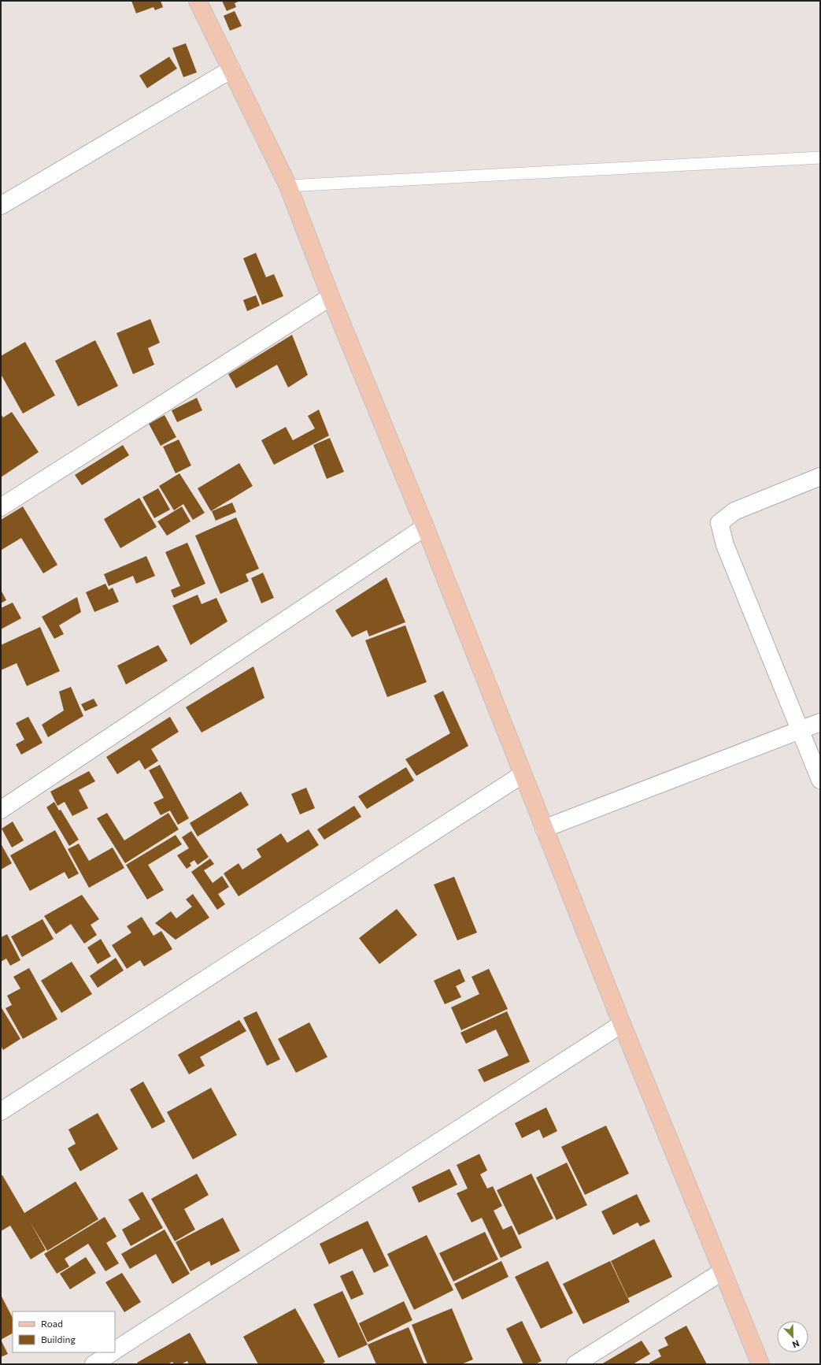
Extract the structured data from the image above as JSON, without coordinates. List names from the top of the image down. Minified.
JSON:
{"legend":["Road","Building"],"north":"bottom right"}
